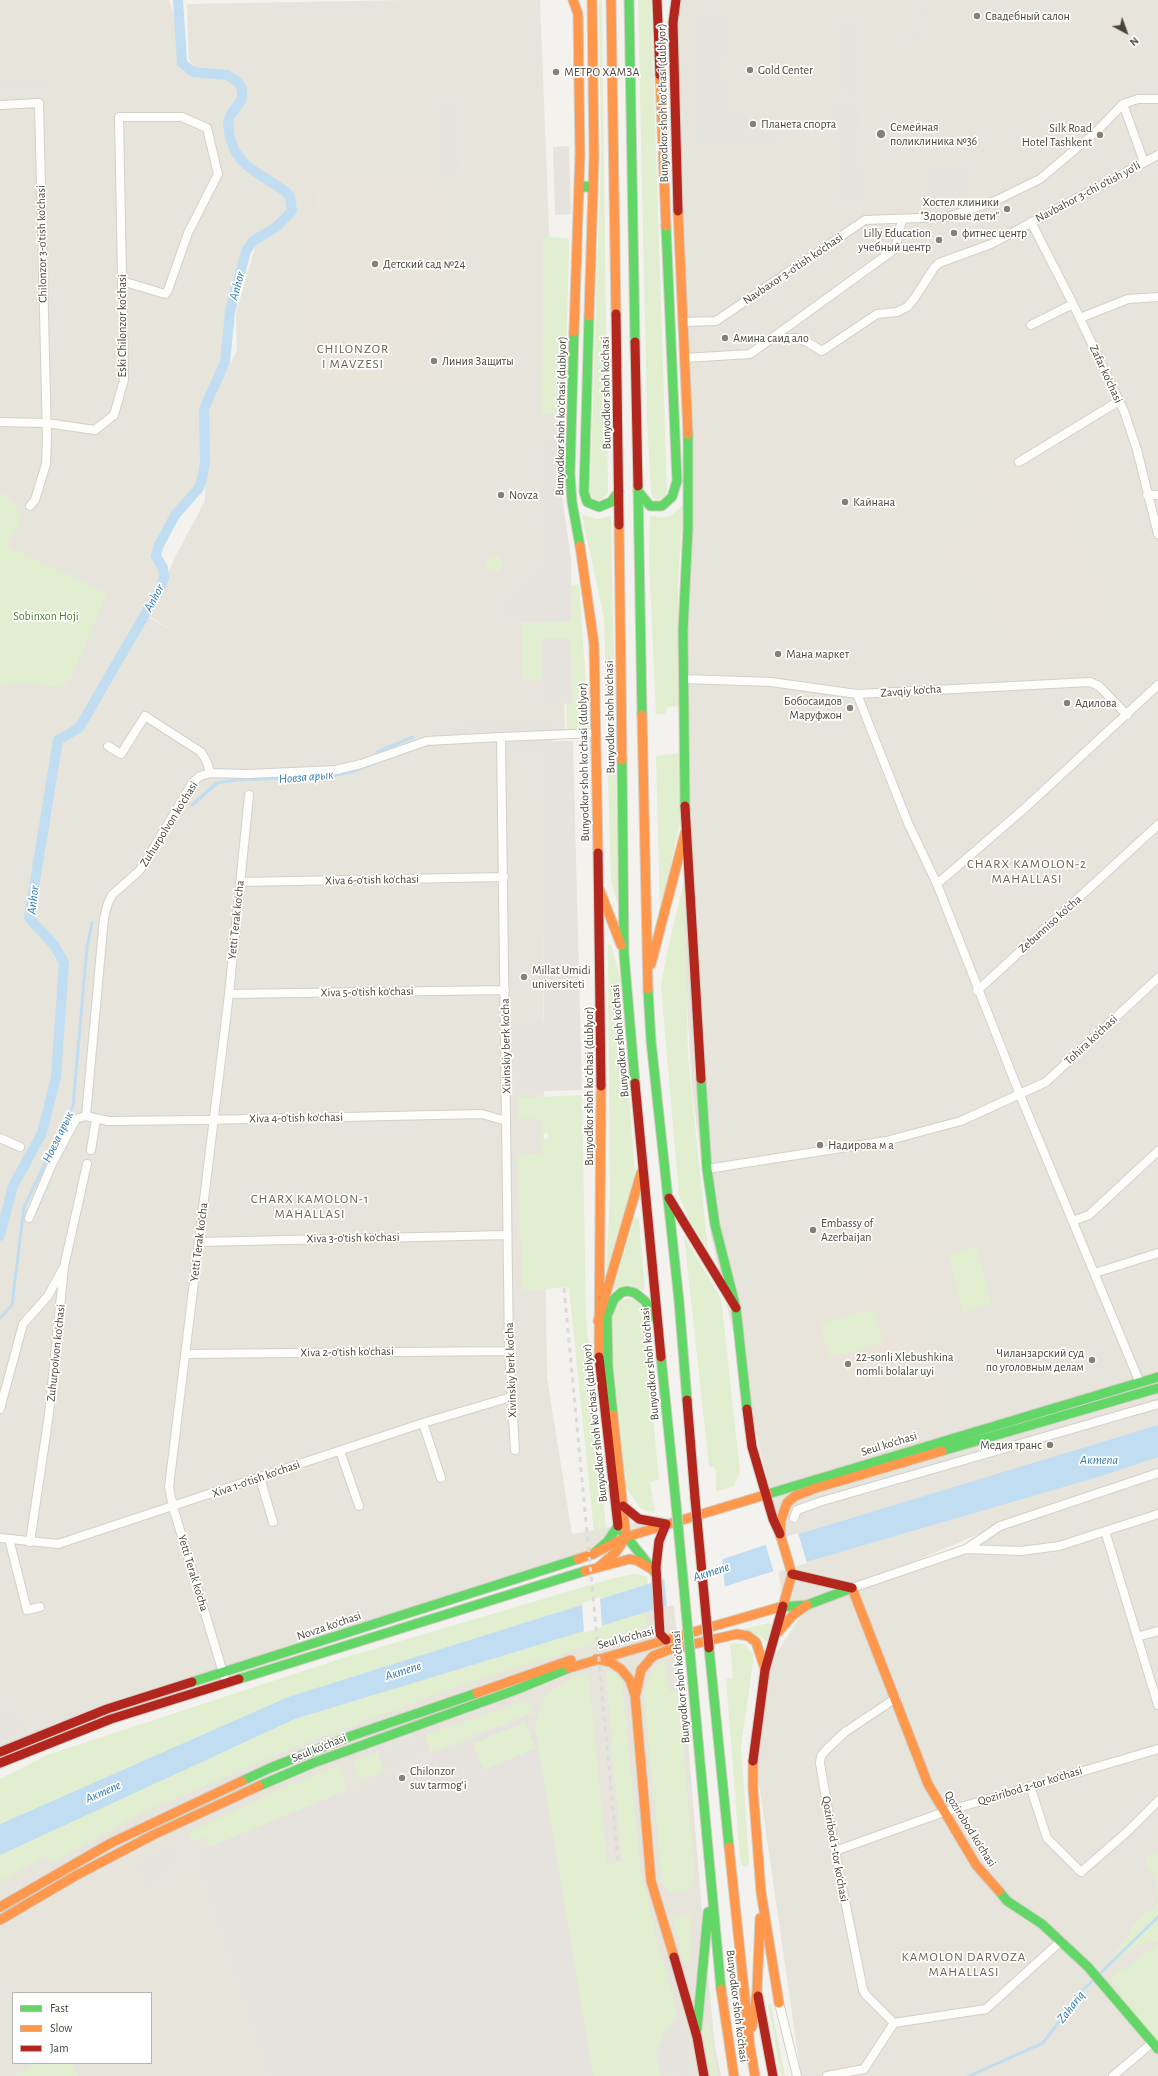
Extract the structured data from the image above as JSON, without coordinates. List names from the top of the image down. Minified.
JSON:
{"streets":{"main road":["Bunyodkor shoh koʻchasi (dublyor)","Bunyodkor shoh ko'chasi","Seul ko'chasi","Novza ko'chasi","Qozirobod ko'chasi"],"street":["Navbahor 3-chi o'tish yo'li","Chilonzor 3-o'tish ko'chasi","Navbaxor 3-o'tish ko'chasi","Eski Chilonzor ko'chasi","Zafar ko'chasi","Zavqiy ko'cha","Zuhurpolvon ko'chasi","Xiva 6-o'tish ko'chasi","Yetti Terak ko'cha","Zebunniso ko'cha","Xiva 5-o'tish ko'chasi","Tohira ko'chasi","Xivinskiy berk ko'cha","Xiva 4-o'tish ko'chasi","Xiva 3-o'tish ko'chasi","Xiva 2-o'tish ko'chasi","Xiva 1-o'tish ko'chasi","Qoziribod 2-tor ko‘chasi","Qoziribod 1-tor ko‘chasi"]},"crossings":[["Bunyodkor shoh koʻchasi (dublyor)","Navbaxor 3-o'tish ko'chasi"],["Bunyodkor shoh koʻchasi (dublyor)","Zavqiy ko'cha"],["Bunyodkor shoh koʻchasi (dublyor)","Tohira ko'chasi"],["Bunyodkor shoh koʻchasi (dublyor)","Seul ko'chasi"],["Bunyodkor shoh koʻchasi (dublyor)","Novza ko'chasi"],["Navbahor 3-chi o'tish yo'li","Zafar ko'chasi"],["Chilonzor 3-o'tish ko'chasi","Eski Chilonzor ko'chasi"],["Zuhurpolvon ko'chasi","Xivinskiy berk ko'cha"],["Zuhurpolvon ko'chasi","Xiva 4-o'tish ko'chasi"],["Zuhurpolvon ko'chasi","Xiva 1-o'tish ko'chasi"],["Xiva 6-o'tish ko'chasi","Yetti Terak ko'cha"],["Xiva 6-o'tish ko'chasi","Xivinskiy berk ko'cha"],["Yetti Terak ko'cha","Xiva 5-o'tish ko'chasi"],["Yetti Terak ko'cha","Xiva 4-o'tish ko'chasi"],["Yetti Terak ko'cha","Xiva 3-o'tish ko'chasi"],["Yetti Terak ko'cha","Xiva 2-o'tish ko'chasi"],["Yetti Terak ko'cha","Xiva 1-o'tish ko'chasi"],["Yetti Terak ko'cha","Novza ko'chasi"],["Xiva 5-o'tish ko'chasi","Xivinskiy berk ko'cha"],["Xivinskiy berk ko'cha","Xiva 4-o'tish ko'chasi"],["Xivinskiy berk ko'cha","Xiva 3-o'tish ko'chasi"],["Xivinskiy berk ko'cha","Xiva 2-o'tish ko'chasi"],["Xivinskiy berk ko'cha","Xiva 1-o'tish ko'chasi"],["Seul ko'chasi","Novza ko'chasi"],["Qoziribod 2-tor ko‘chasi","Qozirobod ko'chasi"],["Qoziribod 2-tor ko‘chasi","Qoziribod 1-tor ko‘chasi"],["Qozirobod ko'chasi","Qoziribod 1-tor ko‘chasi"]],"districts":["CHILONZOR I MAVZESI","CHARX KAMOLON-2 MAHALLASI","CHARX KAMOLON-1 MAHALLASI","KAMOLON DARVOZA MAHALLASI"],"water":["Anhor","Новза арык","Актепа","Актепе","Zahariq"],"parks":["Sobinxon Hoji"],"places":["Свадебный салон","Gold Center","МЕТРО ХАМЗА","Планета спорта","Семейная поликлиника №36","Silk Road Hotel Tashkent","Хостел клиники \"Здоровые дети\"","фитнес центр","Lilly Education учебный центр","Детский сад №24","Амина саид ало","Линия Защиты","Novza","Кайнана","Мана маркет","Адилова","Бобосаидов Маруфжон","Millat Umidi universiteti","Надирова м а","Embassy of Azerbaijan","Чиланзарский суд по уголовным делам","22-sonli Xlebushkina nomli bolalar uyi","Медия транс","Chilonzor suv tarmog‘i"],"legend":["Fast","Slow","Jam"],"north":"bottom right"}
